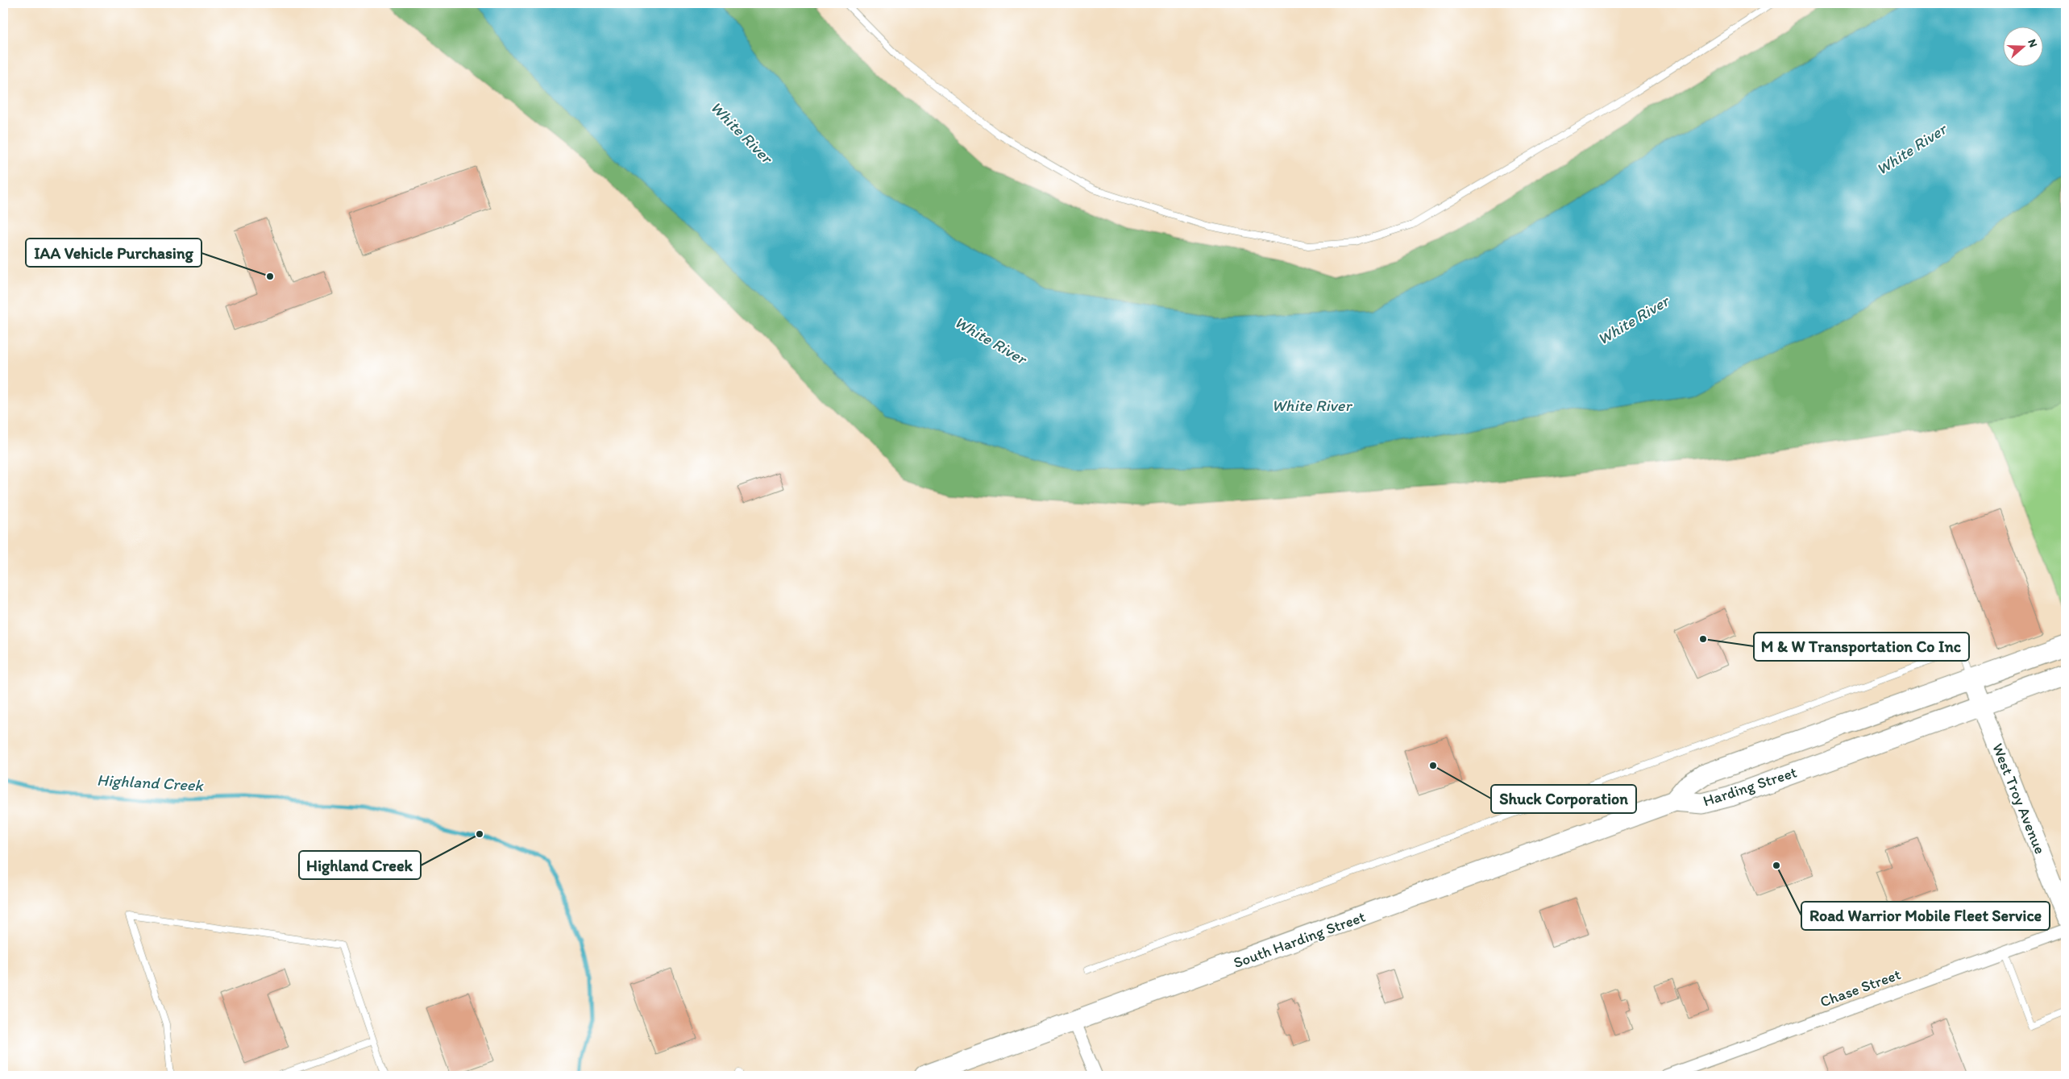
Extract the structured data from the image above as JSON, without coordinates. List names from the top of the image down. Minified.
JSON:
{"streets":{"main road":["Harding Street","West Troy Avenue","South Harding Street"],"street":["Chase Street"]},"crossings":[["Harding Street","West Troy Avenue"],["Harding Street","South Harding Street"]],"water":["White River","Highland Creek"],"places":["IAA Vehicle Purchasing","M & W Transportation Co Inc","Shuck Corporation","Highland Creek","Road Warrior Mobile Fleet Service"],"north":"right"}
